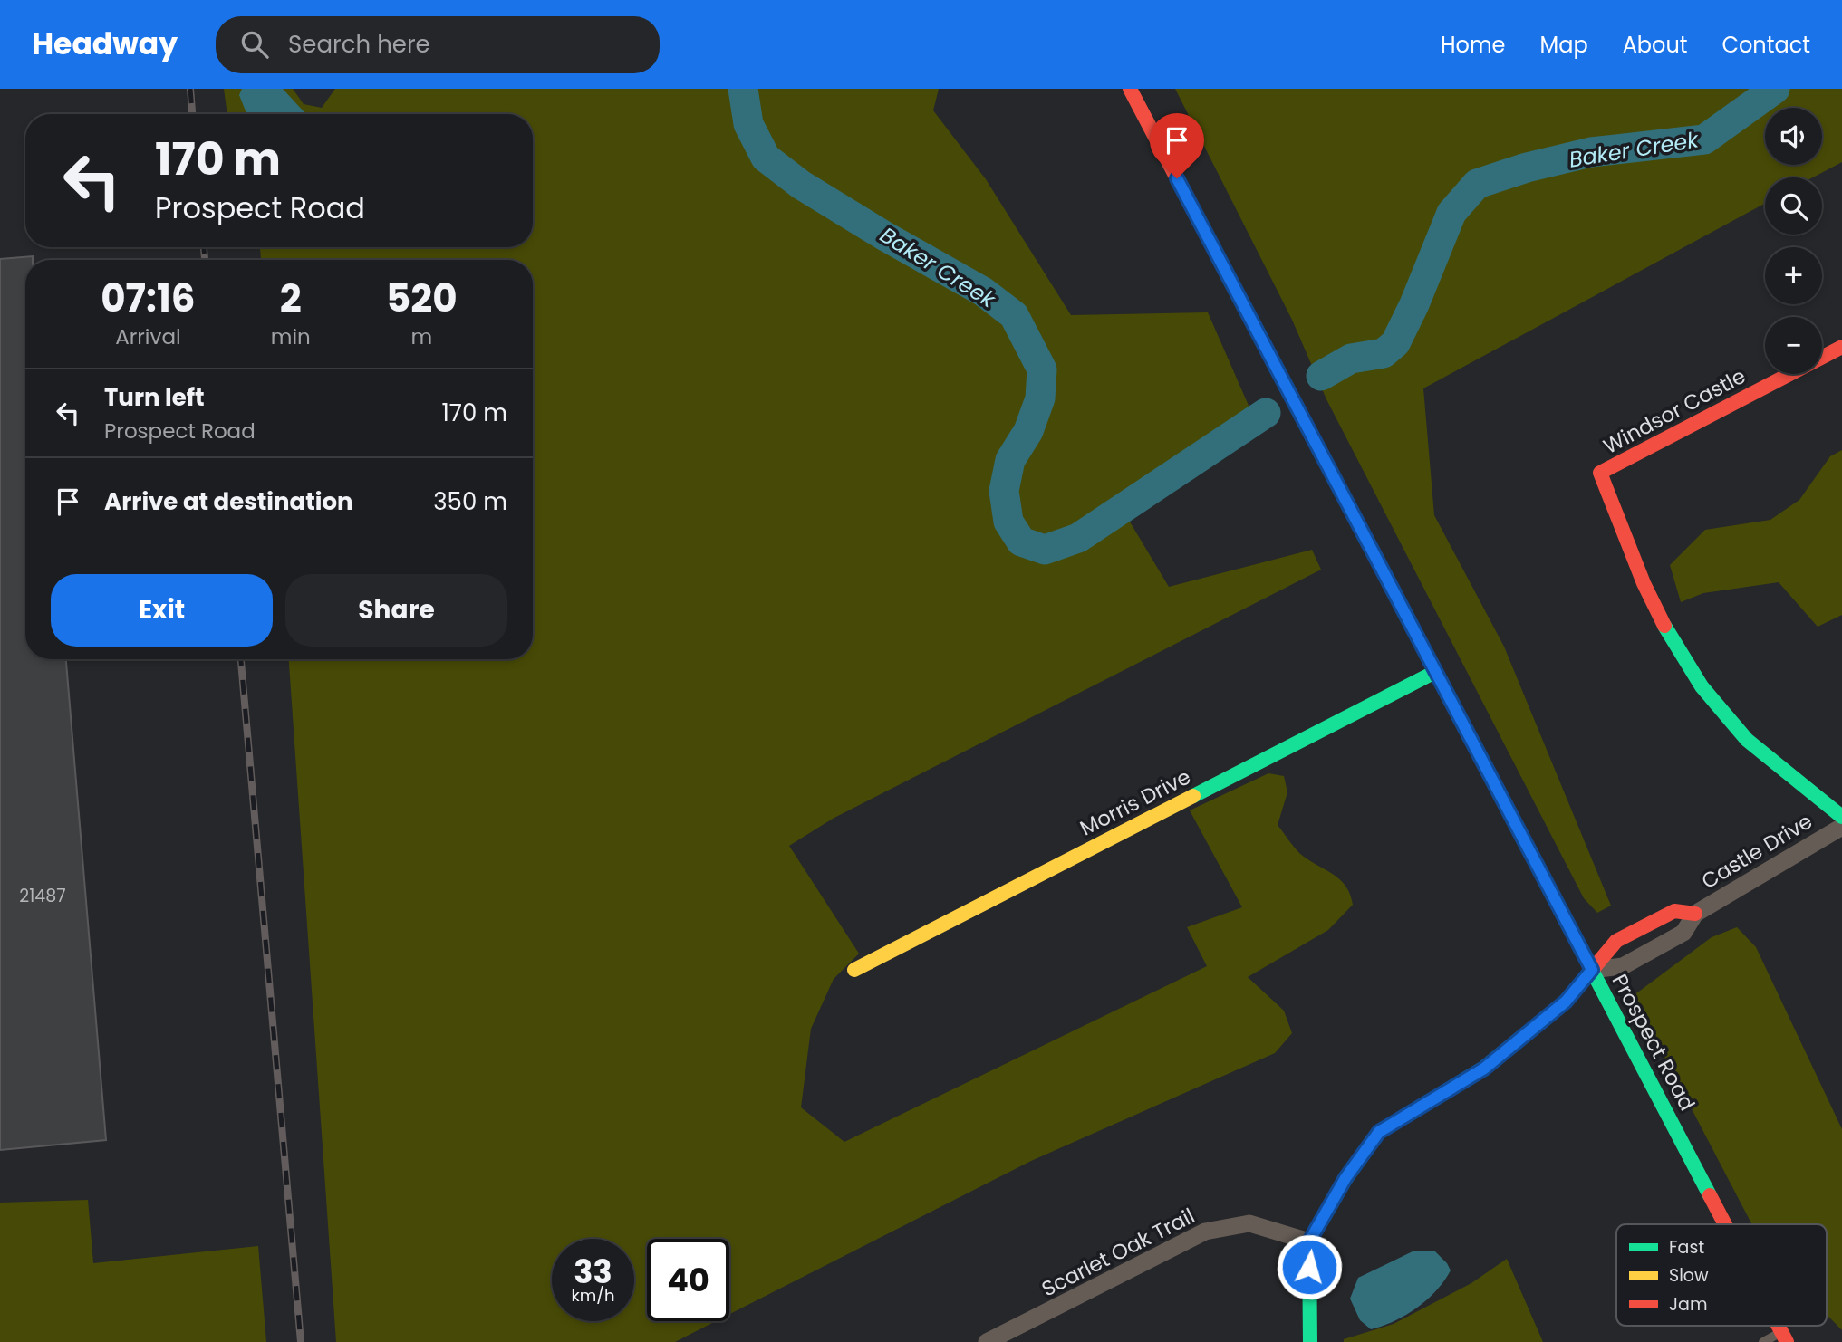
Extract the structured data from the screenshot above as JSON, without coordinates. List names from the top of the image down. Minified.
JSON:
{"streets":{"street":["Windsor Castle","Morris Drive","Castle Drive","Prospect Road","Scarlet Oak Trail"]},"crossings":[["Morris Drive","Prospect Road"],["Castle Drive","Prospect Road"]],"water":["Baker Creek"],"house_numbers":["21487"],"legend":["Fast","Slow","Jam"],"page":{"header":"Headway","search":"Search here","nav":["Home","Map","About","Contact"],"map_buttons":["+","−"],"turn":["170 m","Prospect Road"],"eta":["07:16","Arrival","2","min","520","m"],"list":[{"name":"Turn left","note":"Prospect Road","value":"170 m"},{"name":"Arrive at destination","value":"350 m"}],"buttons":["Exit","Share"],"speed":"33 km/h","limit":"40"}}
